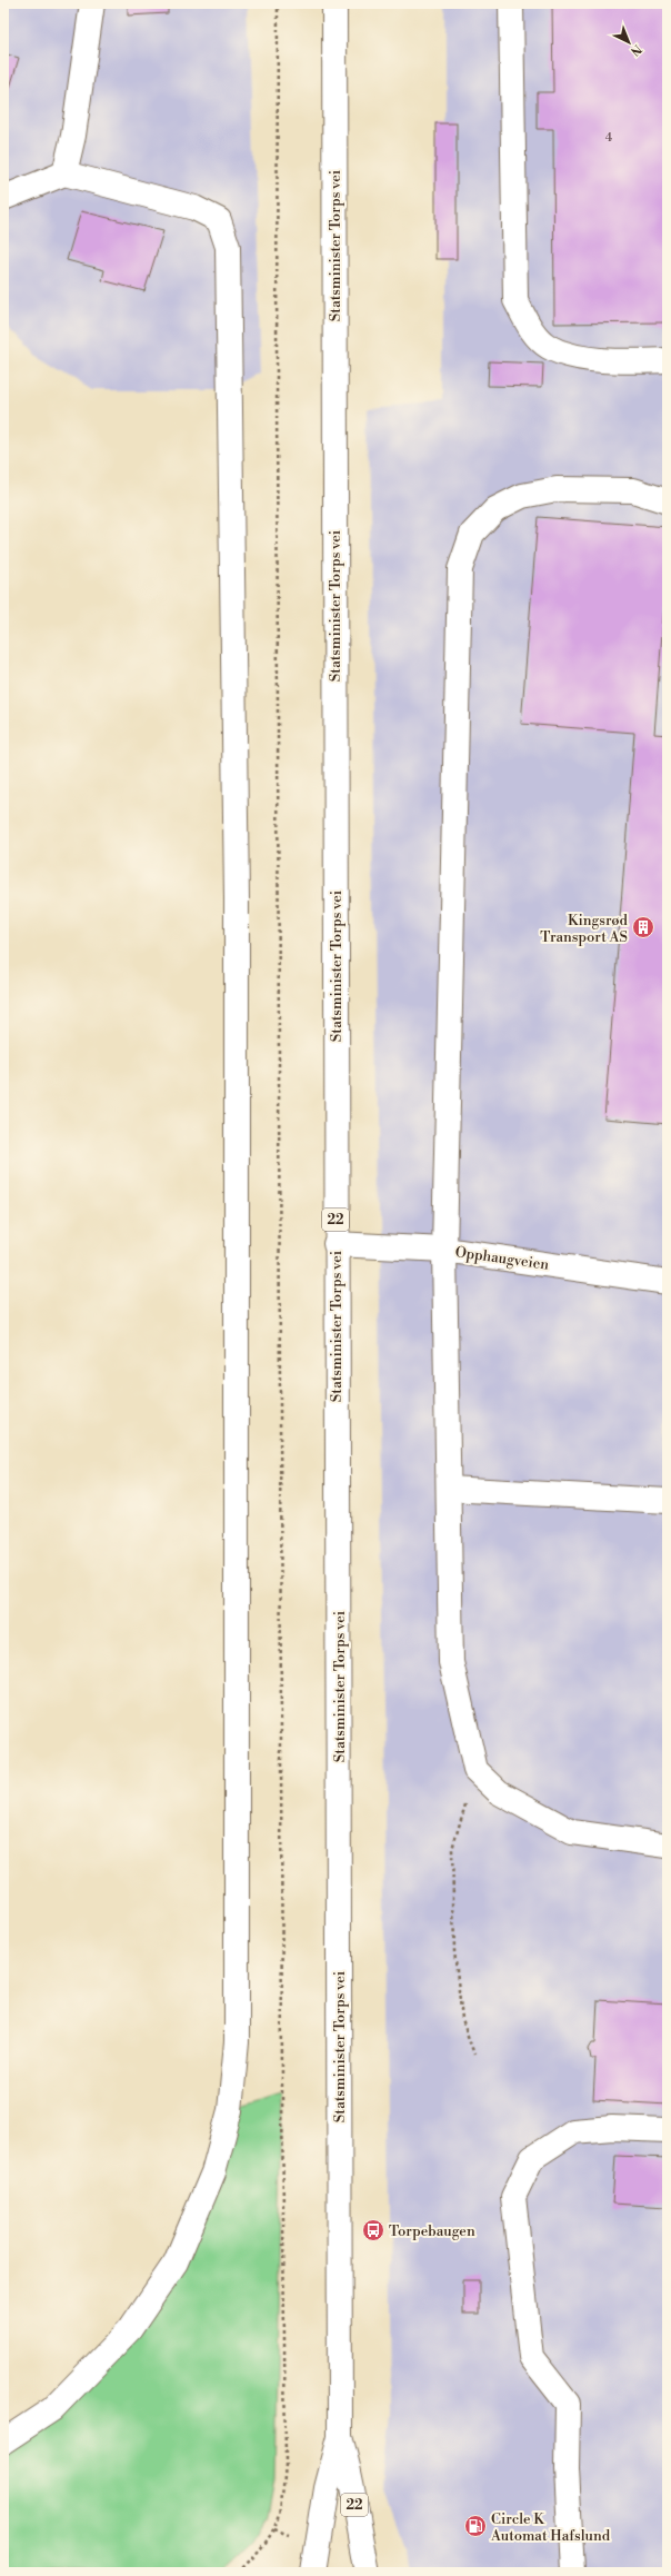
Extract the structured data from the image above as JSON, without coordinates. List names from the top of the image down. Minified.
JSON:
{"streets":{"main road":["Statsminister Torps vei","22","Opphaugveien"]},"crossings":[["Statsminister Torps vei","Opphaugveien"]],"places":{"building":["Kingsrød Transport AS"],"bus stop":["Torpebaugen"],"fuel station":["Circle K Automat Hafslund"]},"house_numbers":["4"],"north":"bottom right"}
